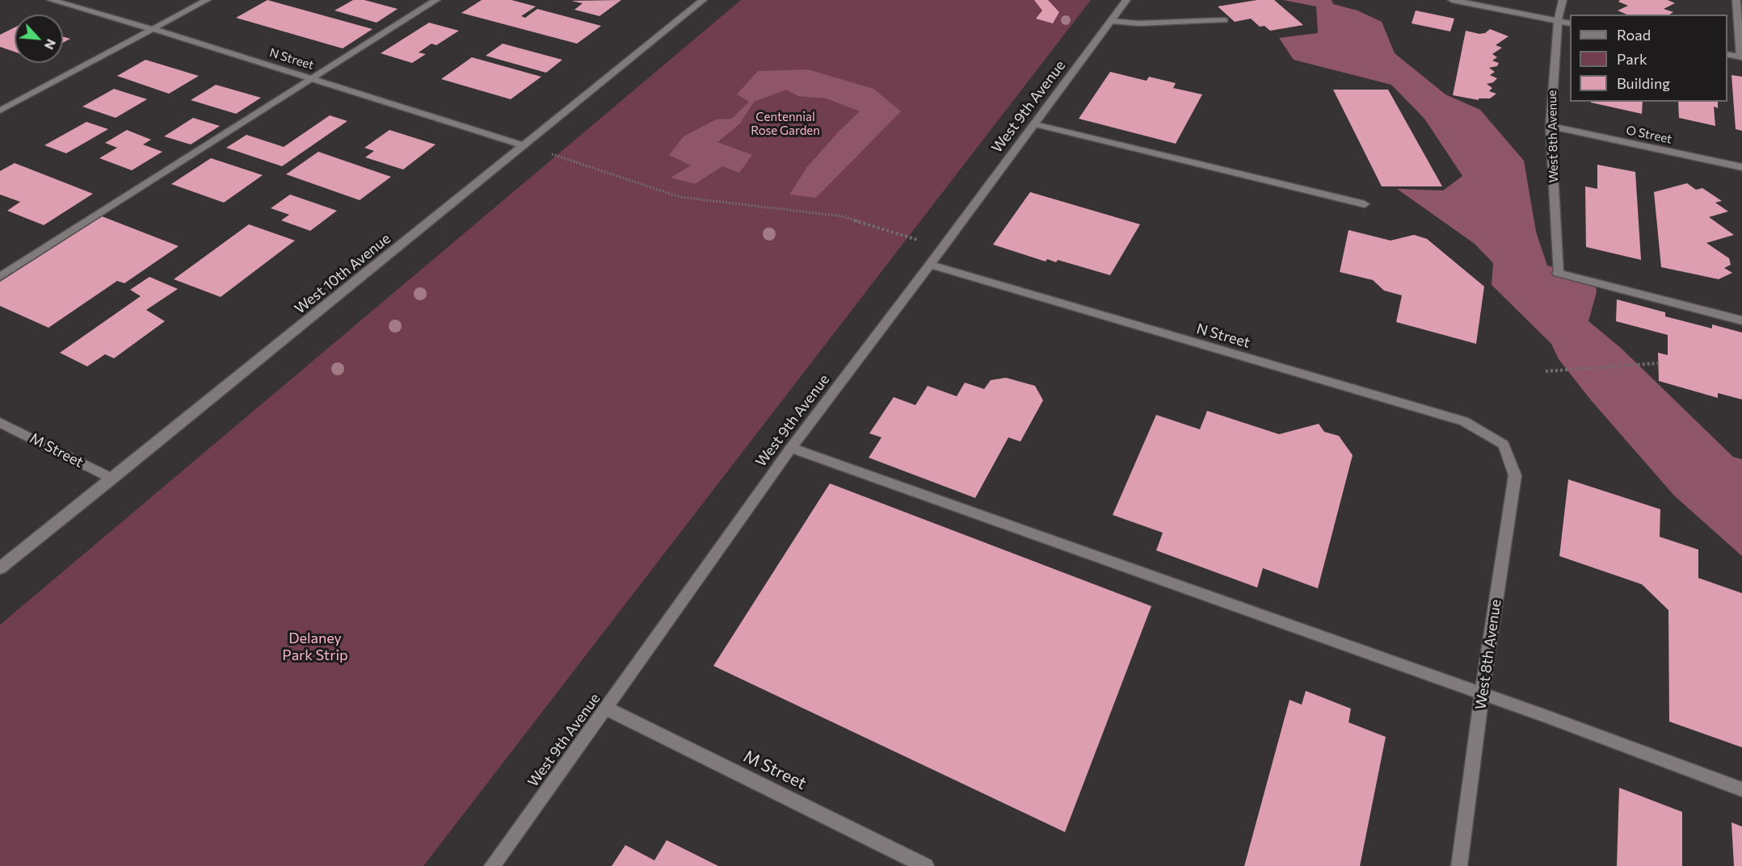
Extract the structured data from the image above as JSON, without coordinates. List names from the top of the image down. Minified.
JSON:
{"streets":{"street":["N Street","West 9th Avenue","O Street","West 8th Avenue","West 10th Avenue","M Street"]},"crossings":[["N Street","West 9th Avenue"],["N Street","West 8th Avenue"],["N Street","West 10th Avenue"],["West 9th Avenue","M Street"],["O Street","West 8th Avenue"],["West 10th Avenue","M Street"]],"parks":["Centennial Rose Garden","Delaney Park Strip"],"legend":["Road","Park","Building"],"north":"bottom right"}
